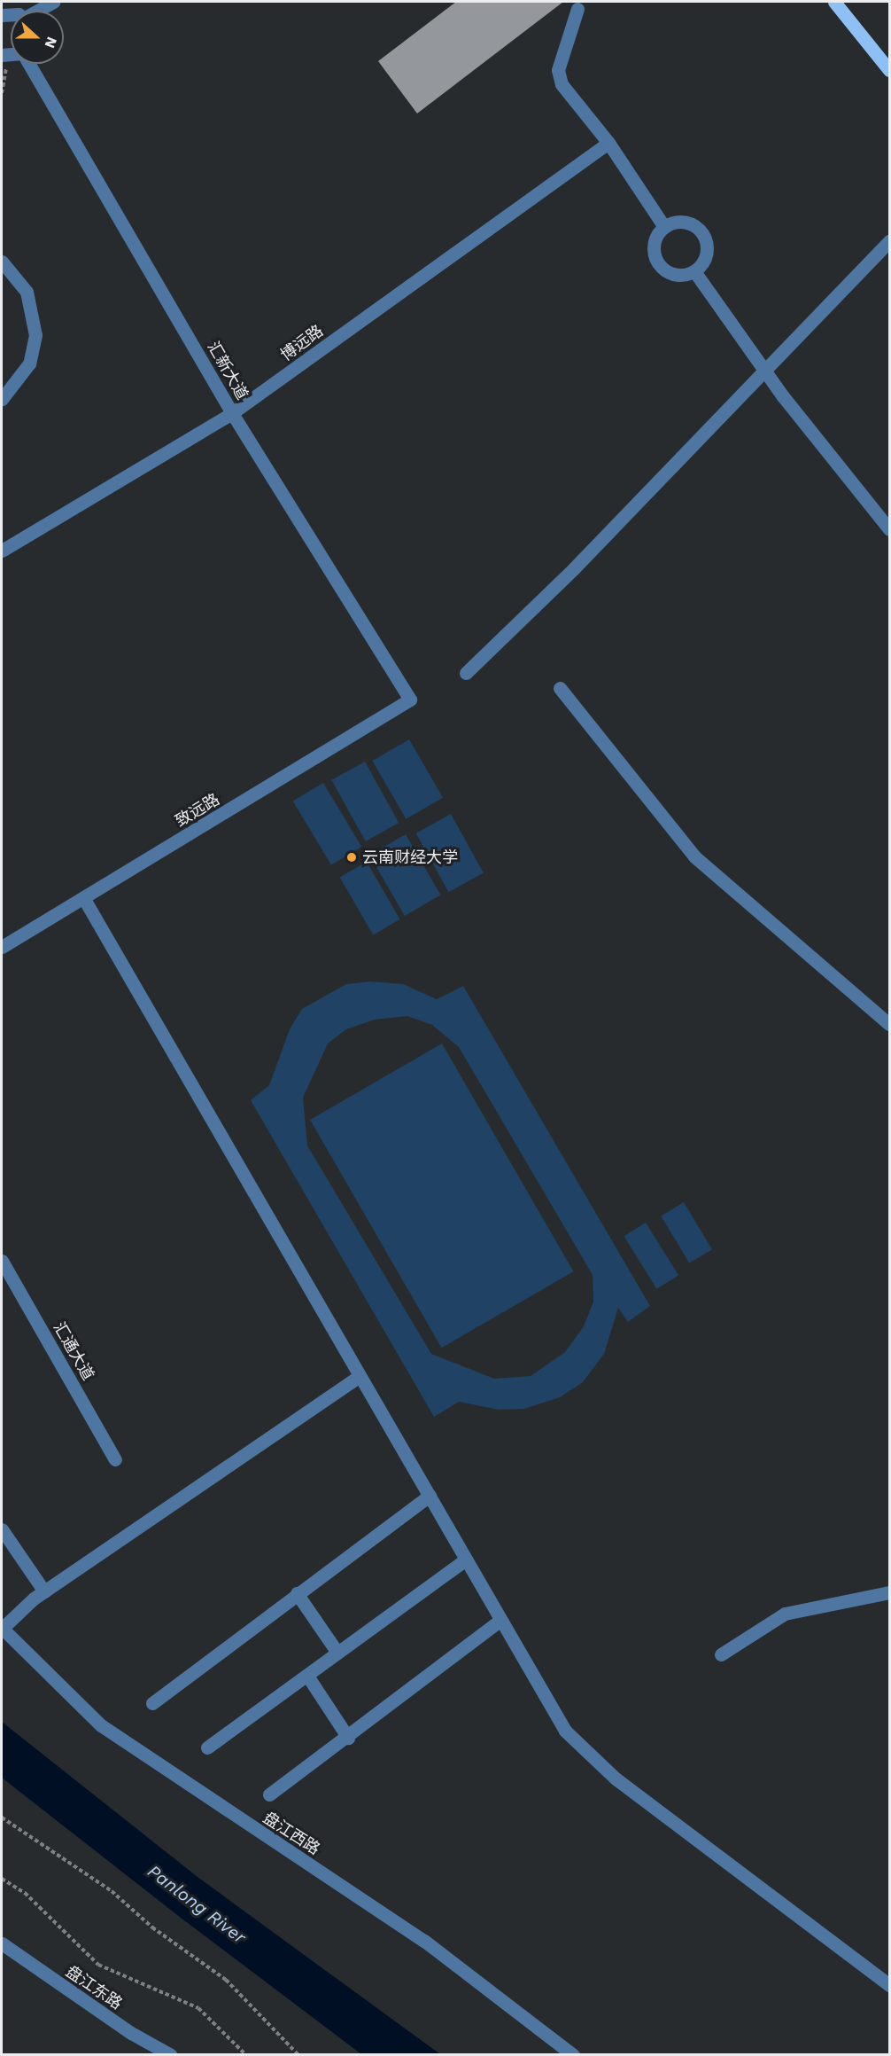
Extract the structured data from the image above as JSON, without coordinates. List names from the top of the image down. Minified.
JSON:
{"streets":{"street":["博远路","汇新大道","致远路","汇通大道","盘江西路","盘江东路"]},"crossings":[["博远路","汇新大道"],["汇新大道","致远路"]],"water":["Panlong River"],"places":["云南财经大学"],"north":"right"}
